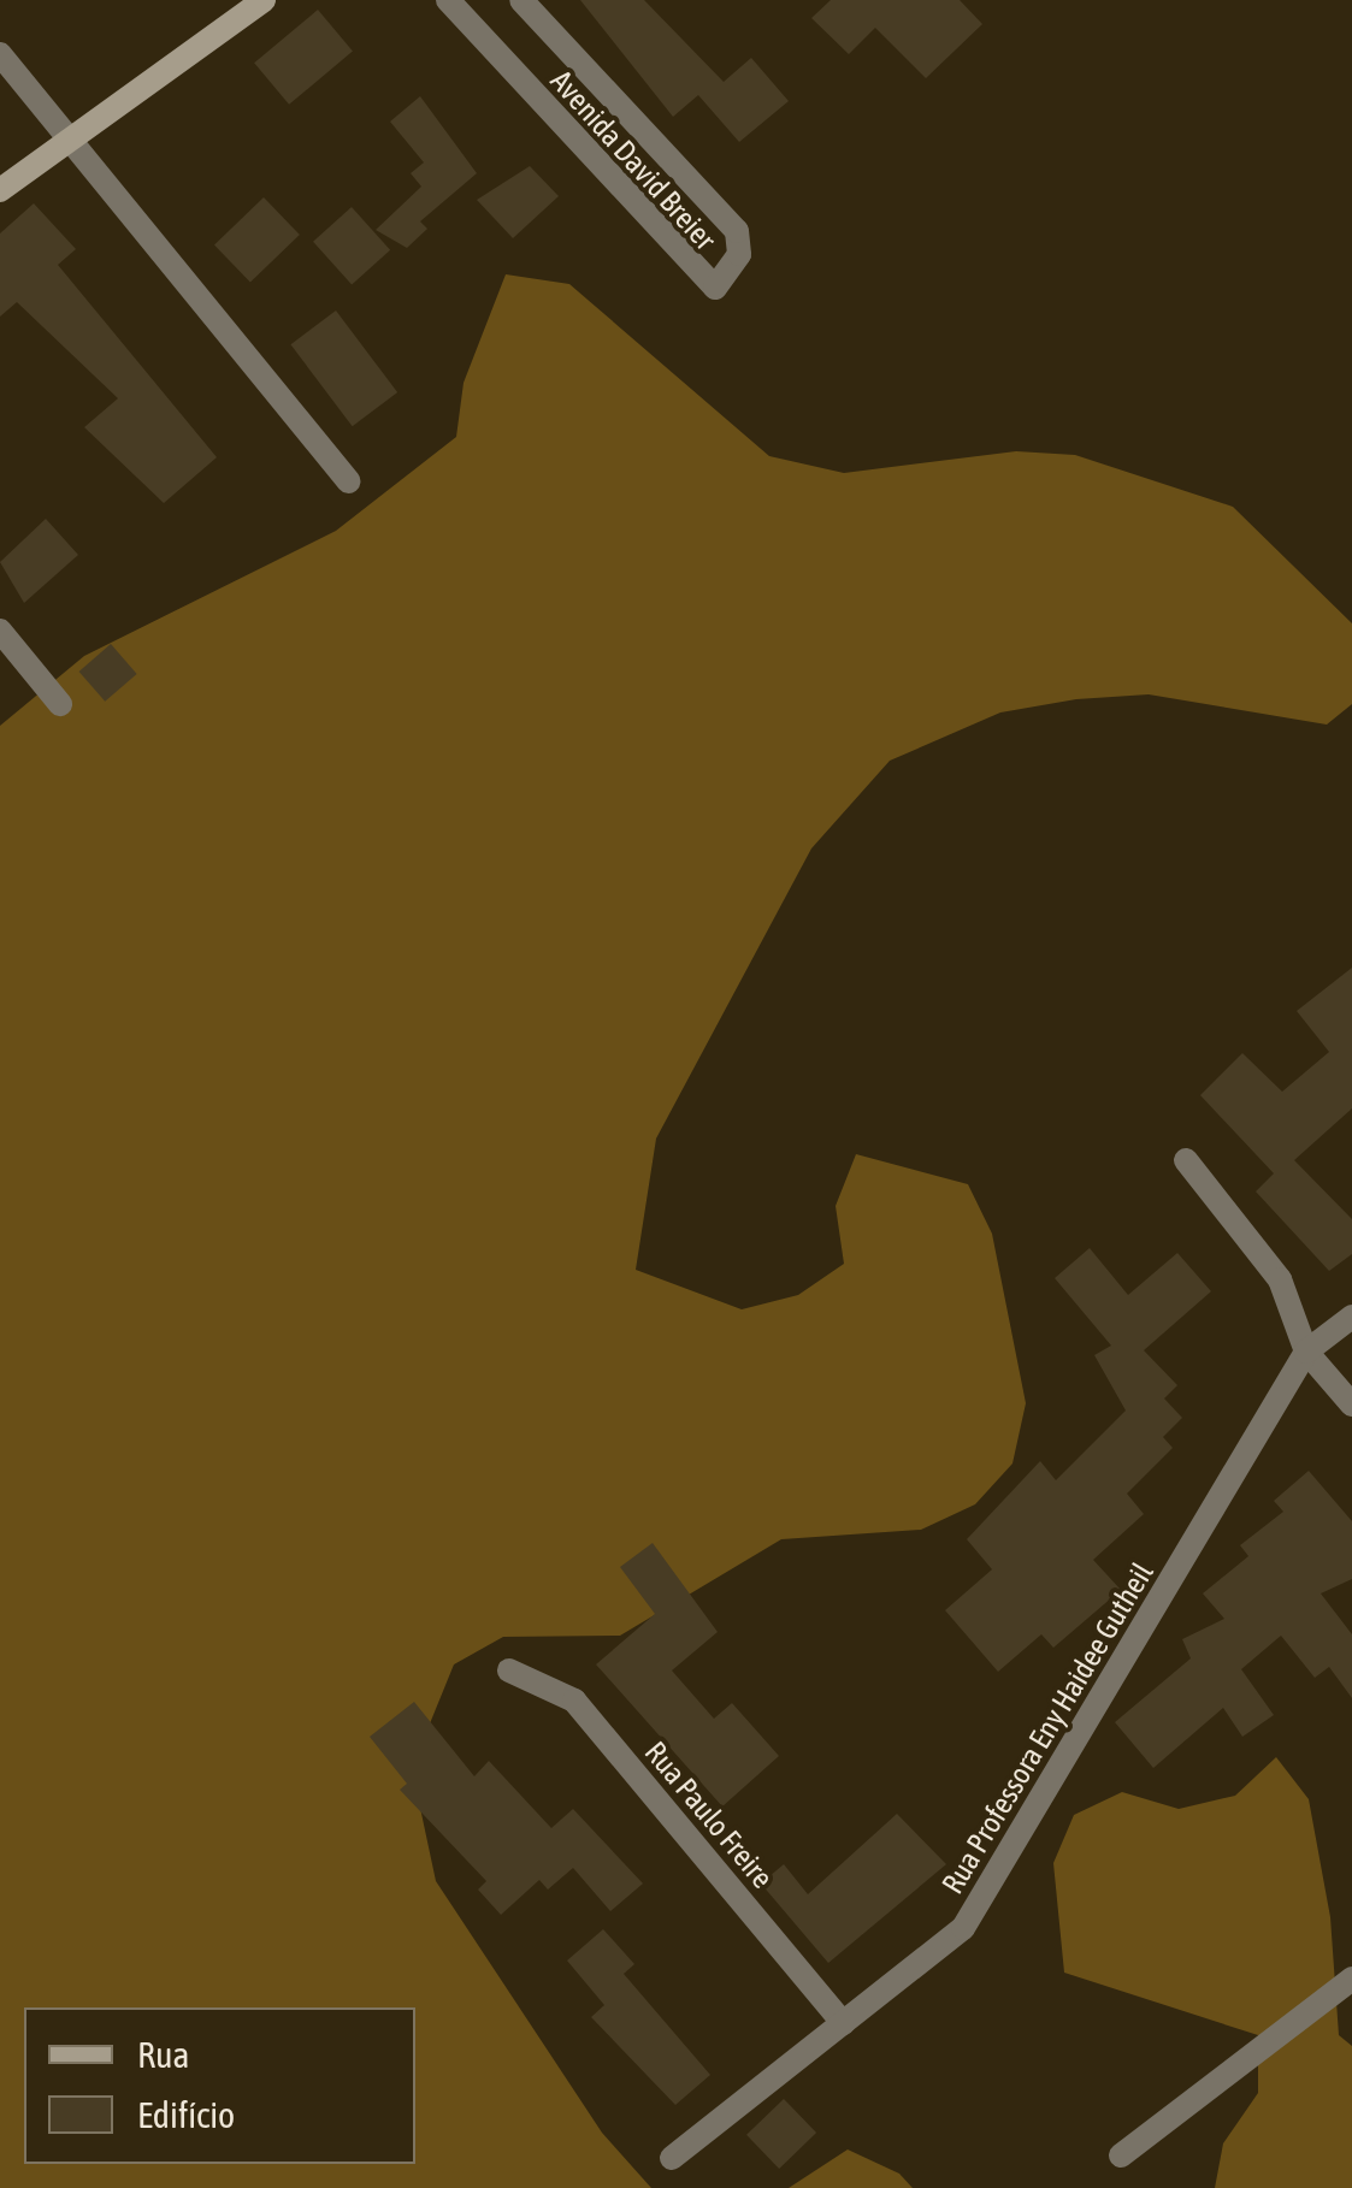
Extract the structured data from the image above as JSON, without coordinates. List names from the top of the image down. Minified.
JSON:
{"streets":{"street":["Avenida David Breier","Rua Professora Eny Haidee Gutheil","Rua Paulo Freire"]},"crossings":[["Rua Professora Eny Haidee Gutheil","Rua Paulo Freire"]],"legend":["Rua","Edifício"]}
